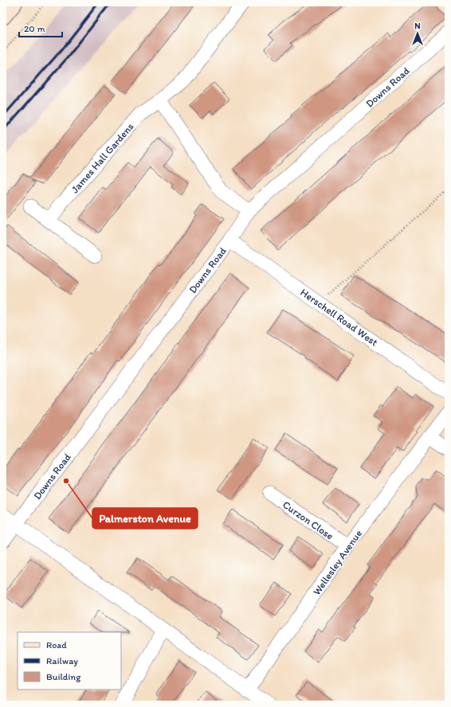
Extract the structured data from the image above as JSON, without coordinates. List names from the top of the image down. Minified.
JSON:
{"streets":{"street":["Downs Road","James Hall Gardens","Herschell Road West","Curzon Close","Wellesley Avenue"]},"crossings":[["Downs Road","Herschell Road West"],["Curzon Close","Wellesley Avenue"]],"places":["Palmerston Avenue"],"legend":["Road","Railway","Building"],"scale_bar":"20 m","north":"top"}
